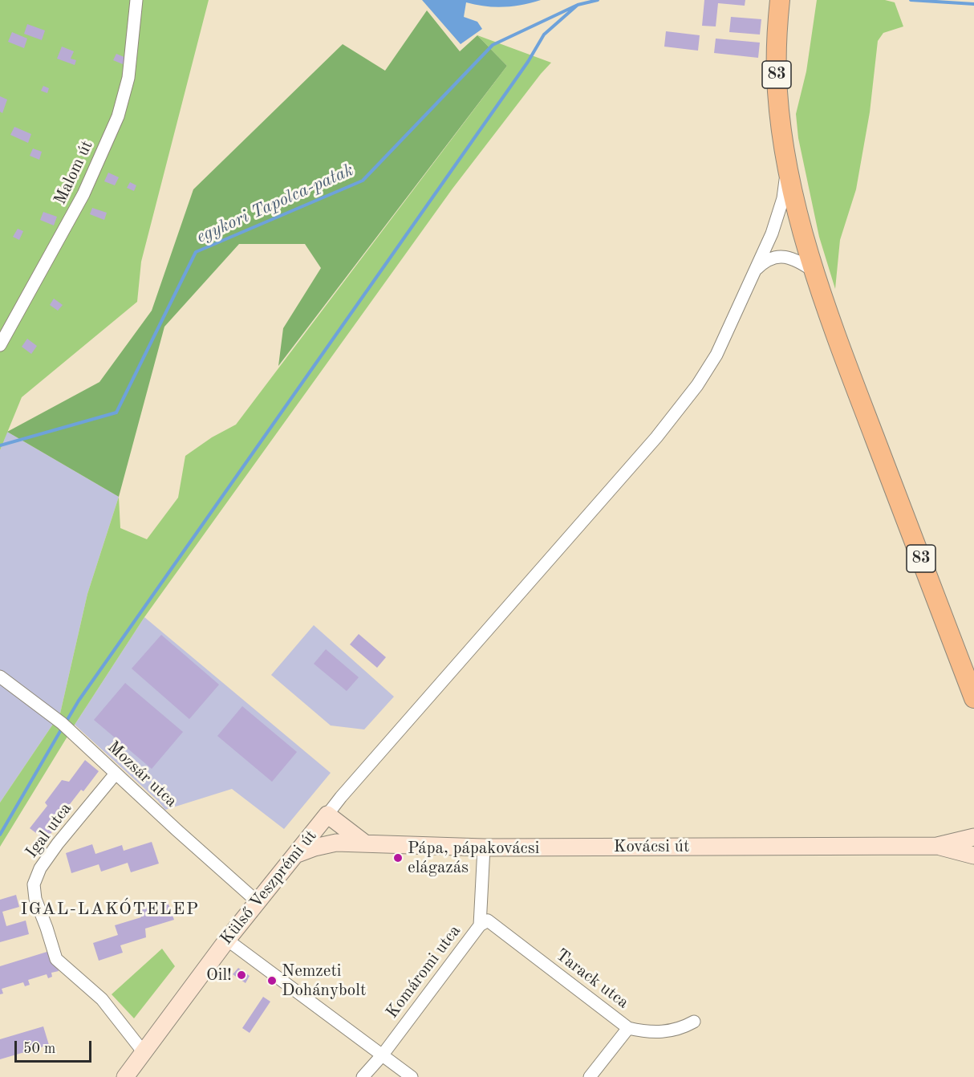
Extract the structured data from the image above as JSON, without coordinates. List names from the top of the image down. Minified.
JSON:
{"streets":{"main road":["83"],"street":["Malom út","Mozsár utca","Igal utca","Kovácsi út","Külső Veszprémi út","Komáromi utca","Tarack utca"]},"crossings":[["Mozsár utca","Igal utca"],["Mozsár utca","Külső Veszprémi út"],["Igal utca","Külső Veszprémi út"],["Kovácsi út","Külső Veszprémi út"],["Kovácsi út","Komáromi utca"],["Komáromi utca","Tarack utca"]],"districts":["IGAL-LAKÓTELEP"],"water":["egykori Tapolca-patak"],"places":["Pápa, pápakovácsi elágazás","Oil!","Nemzeti Dohánybolt"],"scale_bar":"50 m"}
